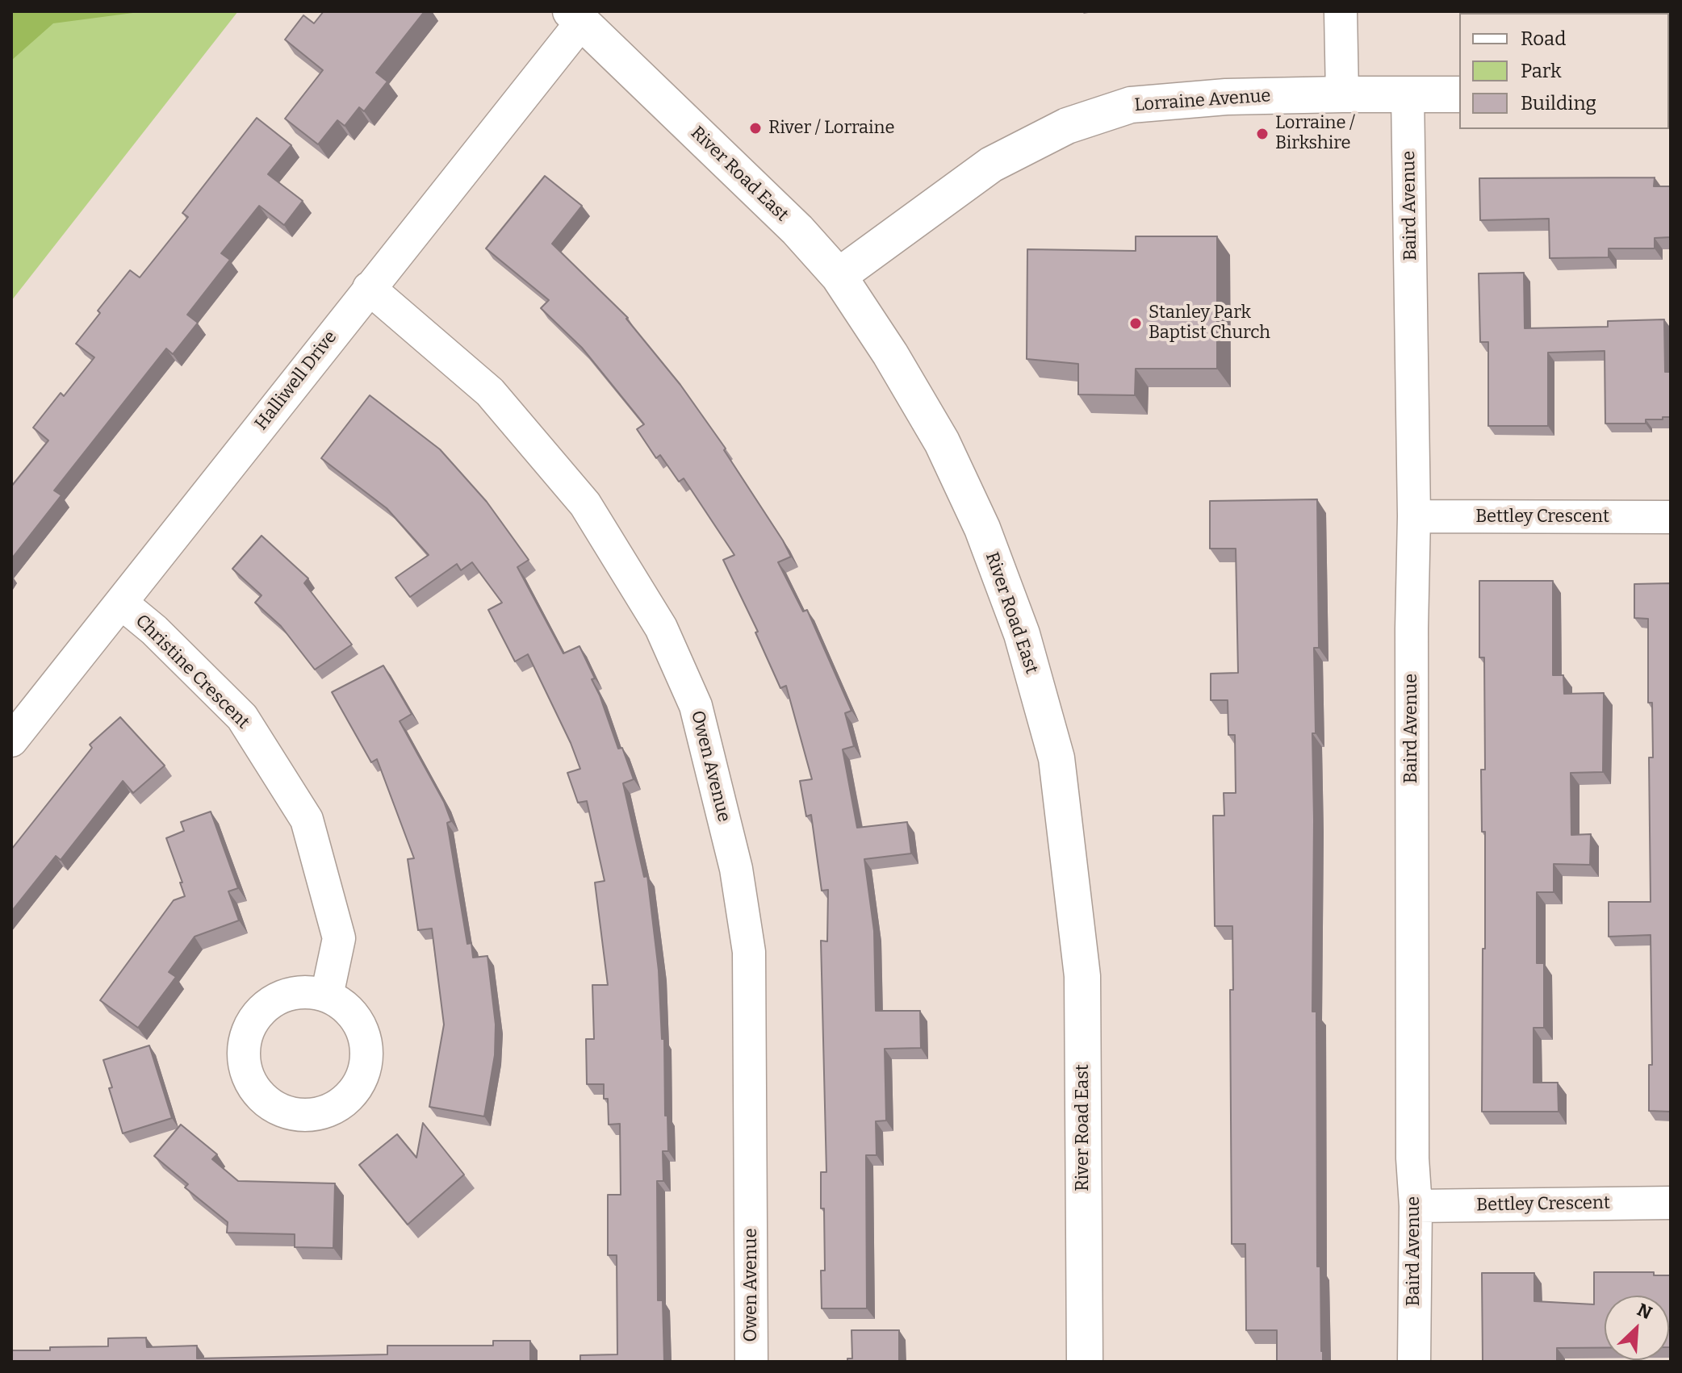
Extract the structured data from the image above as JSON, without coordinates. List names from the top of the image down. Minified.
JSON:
{"streets":{"street":["Lorraine Avenue","River Road East","Baird Avenue","Halliwell Drive","Bettley Crescent","Christine Crescent","Owen Avenue"]},"crossings":[["Lorraine Avenue","River Road East"],["Lorraine Avenue","Baird Avenue"],["River Road East","Halliwell Drive"],["Baird Avenue","Bettley Crescent"],["Halliwell Drive","Christine Crescent"],["Halliwell Drive","Owen Avenue"]],"places":["River / Lorraine","Lorraine / Birkshire","Stanley Park Baptist Church"],"legend":["Road","Park","Building"],"north":"top right"}
